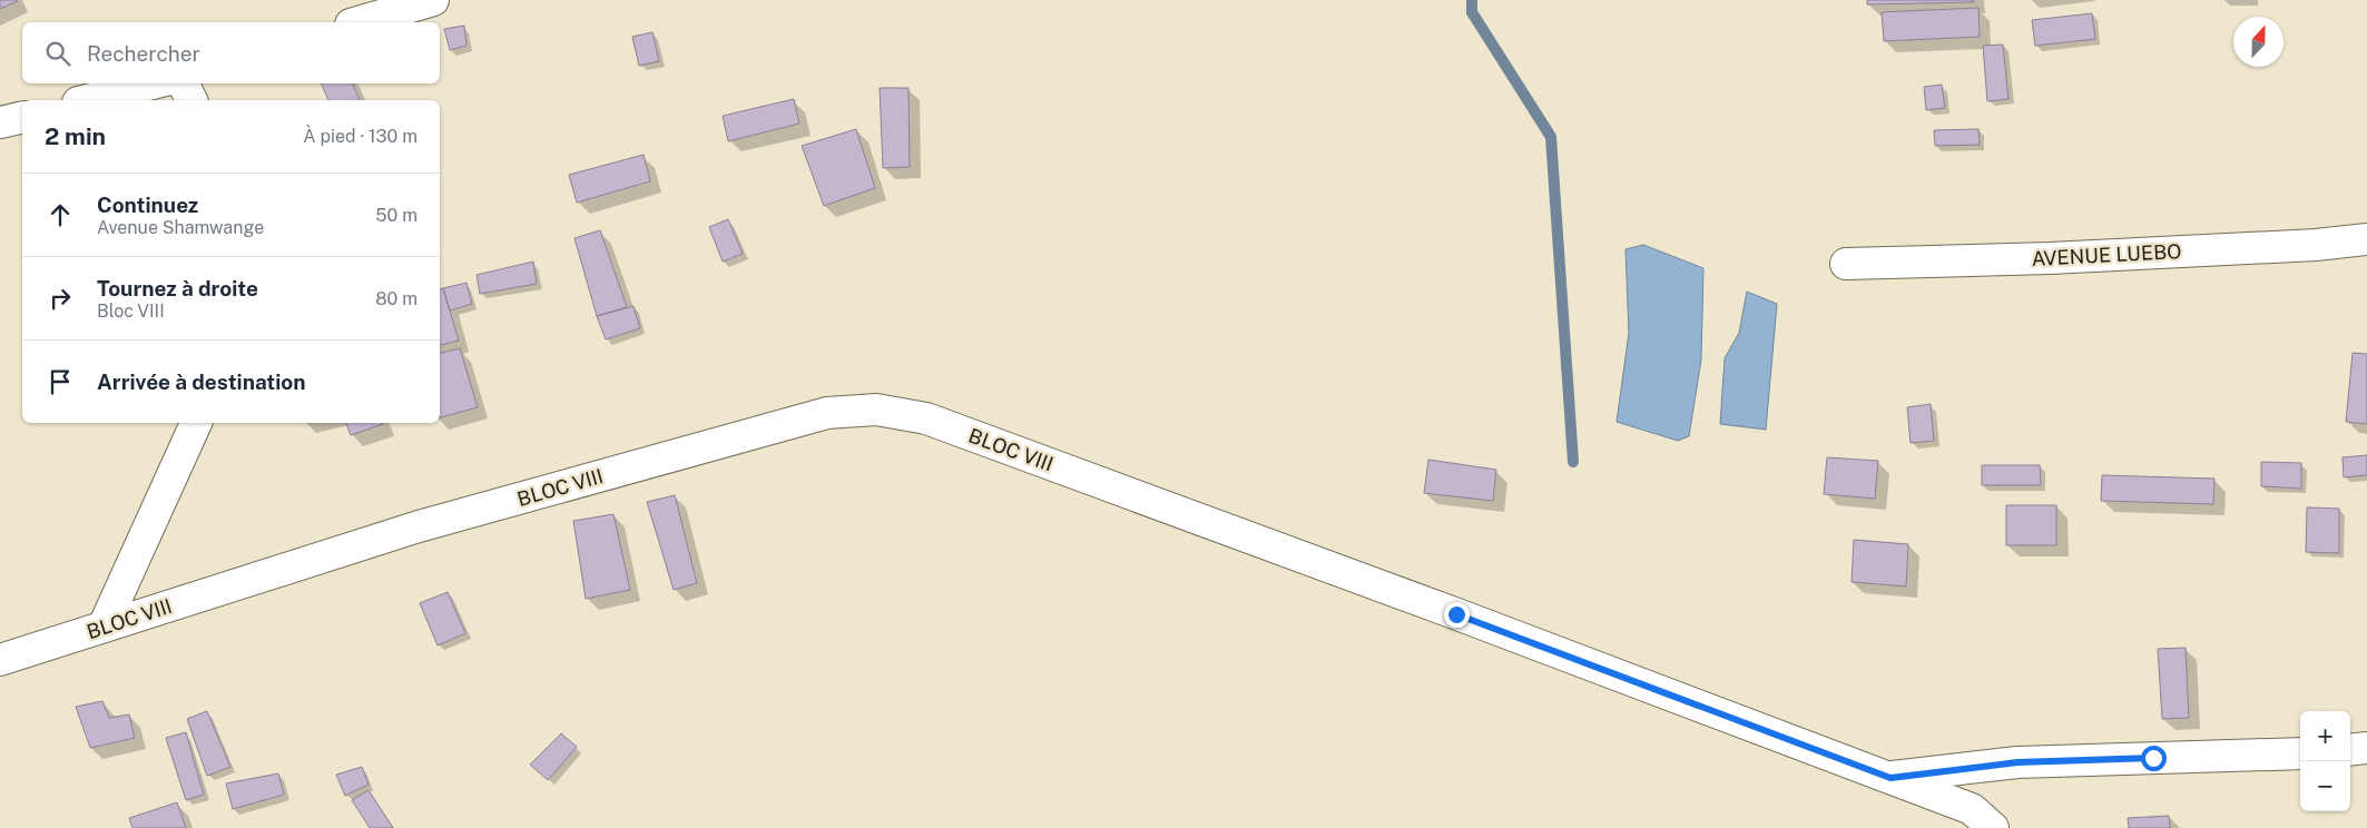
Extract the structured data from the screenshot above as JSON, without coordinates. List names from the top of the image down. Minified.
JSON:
{"streets":{"street":["AVENUE LUEBO","BLOC VIII"]},"north":"top","page":{"search":"Rechercher","heading":["2 min","À pied · 130 m"],"list":[["Continuez","Avenue Shamwange","50 m"],["Tournez à droite","Bloc VIII","80 m"],"Arrivée à destination"],"map_buttons":["+","−"]}}
